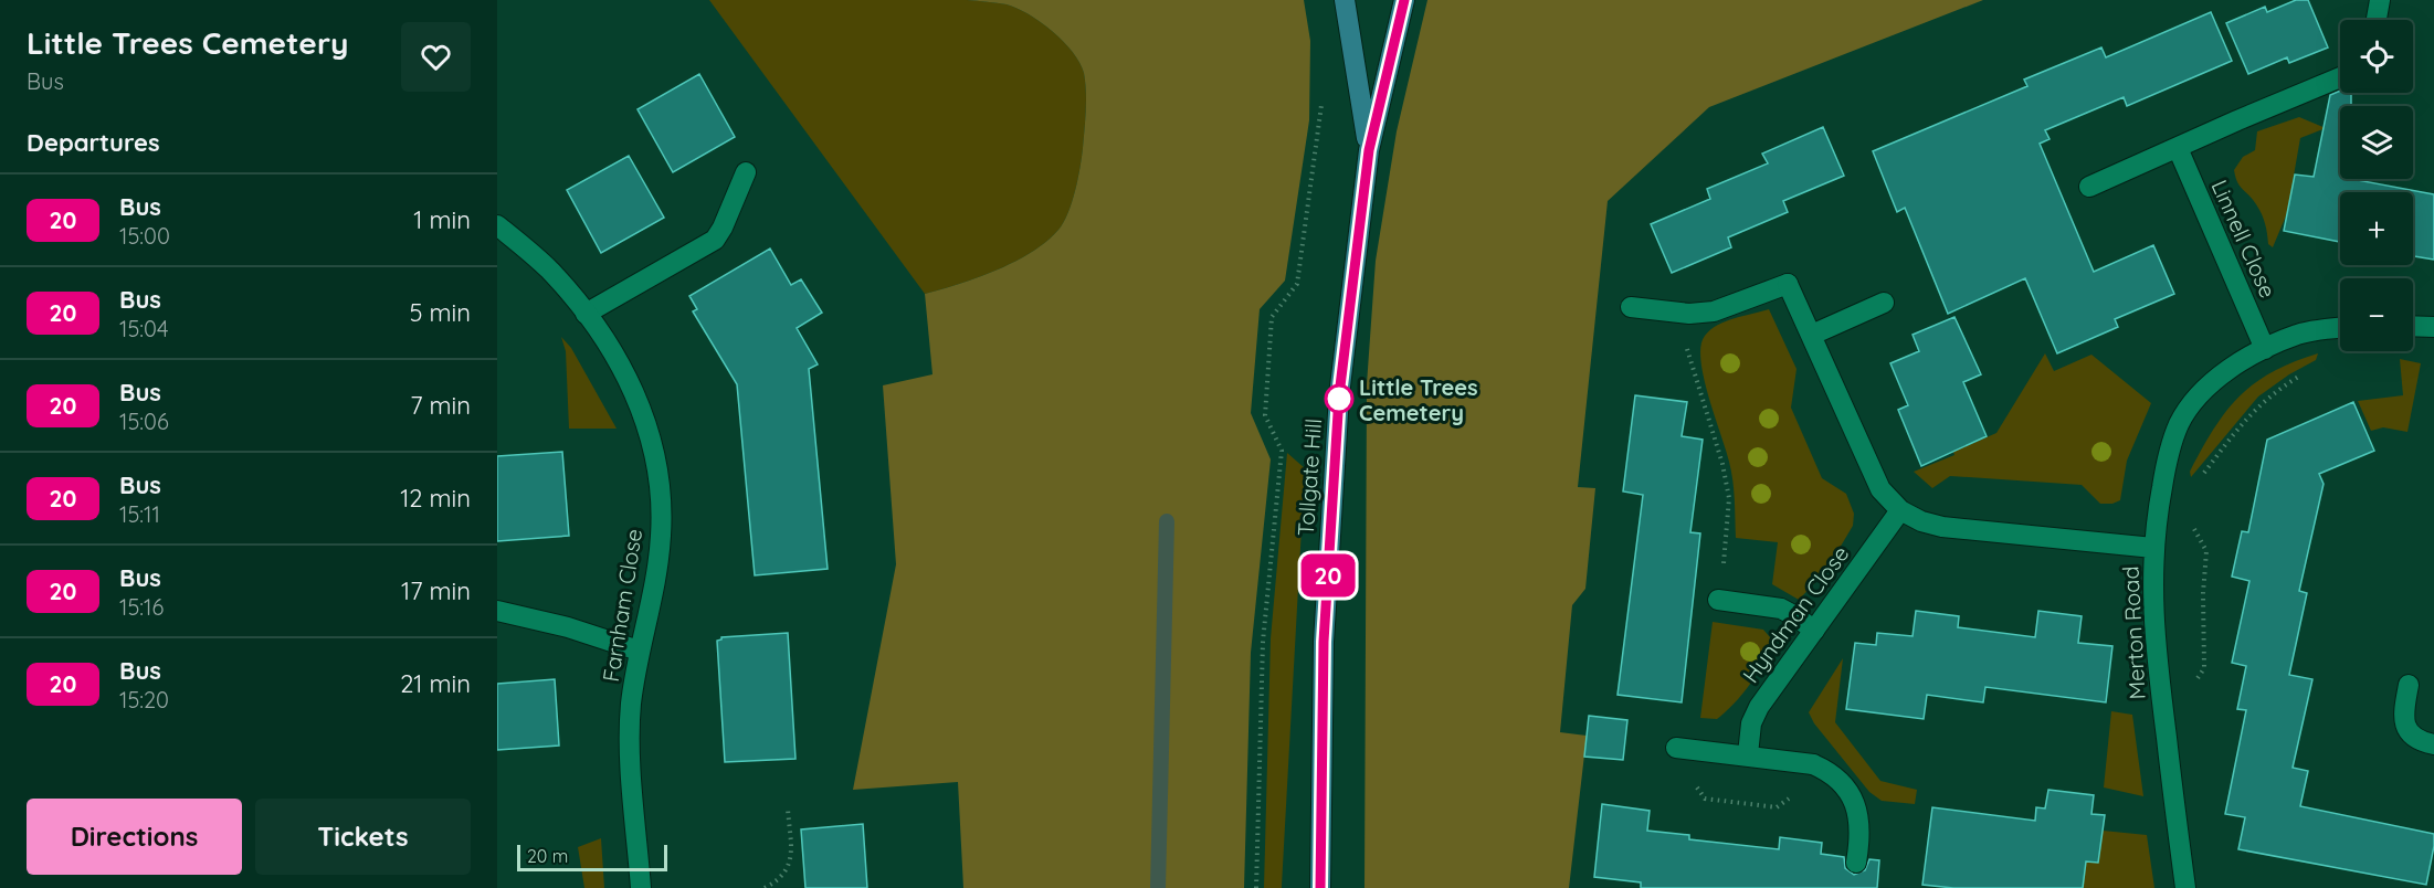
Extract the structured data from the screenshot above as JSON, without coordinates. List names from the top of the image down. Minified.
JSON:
{"streets":{"street":["Linnell Close","Tollgate Hill","Farnham Close","Hyndman Close","Merton Road"]},"crossings":[["Linnell Close","Merton Road"]],"places":["Little Trees Cemetery"],"lines":["bus line 20"],"scale_bar":"20 m","page":{"heading":[["Little Trees Cemetery","Bus"],"Departures"],"on_map":"20","map_buttons":["+","−"],"list":[{"mark":"20","name":"Bus","note":"15:00","value":"1 min"},{"mark":"20","name":"Bus","note":"15:04","value":"5 min"},{"mark":"20","name":"Bus","note":"15:06","value":"7 min"},{"mark":"20","name":"Bus","note":"15:11","value":"12 min"},{"mark":"20","name":"Bus","note":"15:16","value":"17 min"},{"mark":"20","name":"Bus","note":"15:20","value":"21 min"}],"buttons":["Directions","Tickets"],"scale":"20 m"}}
